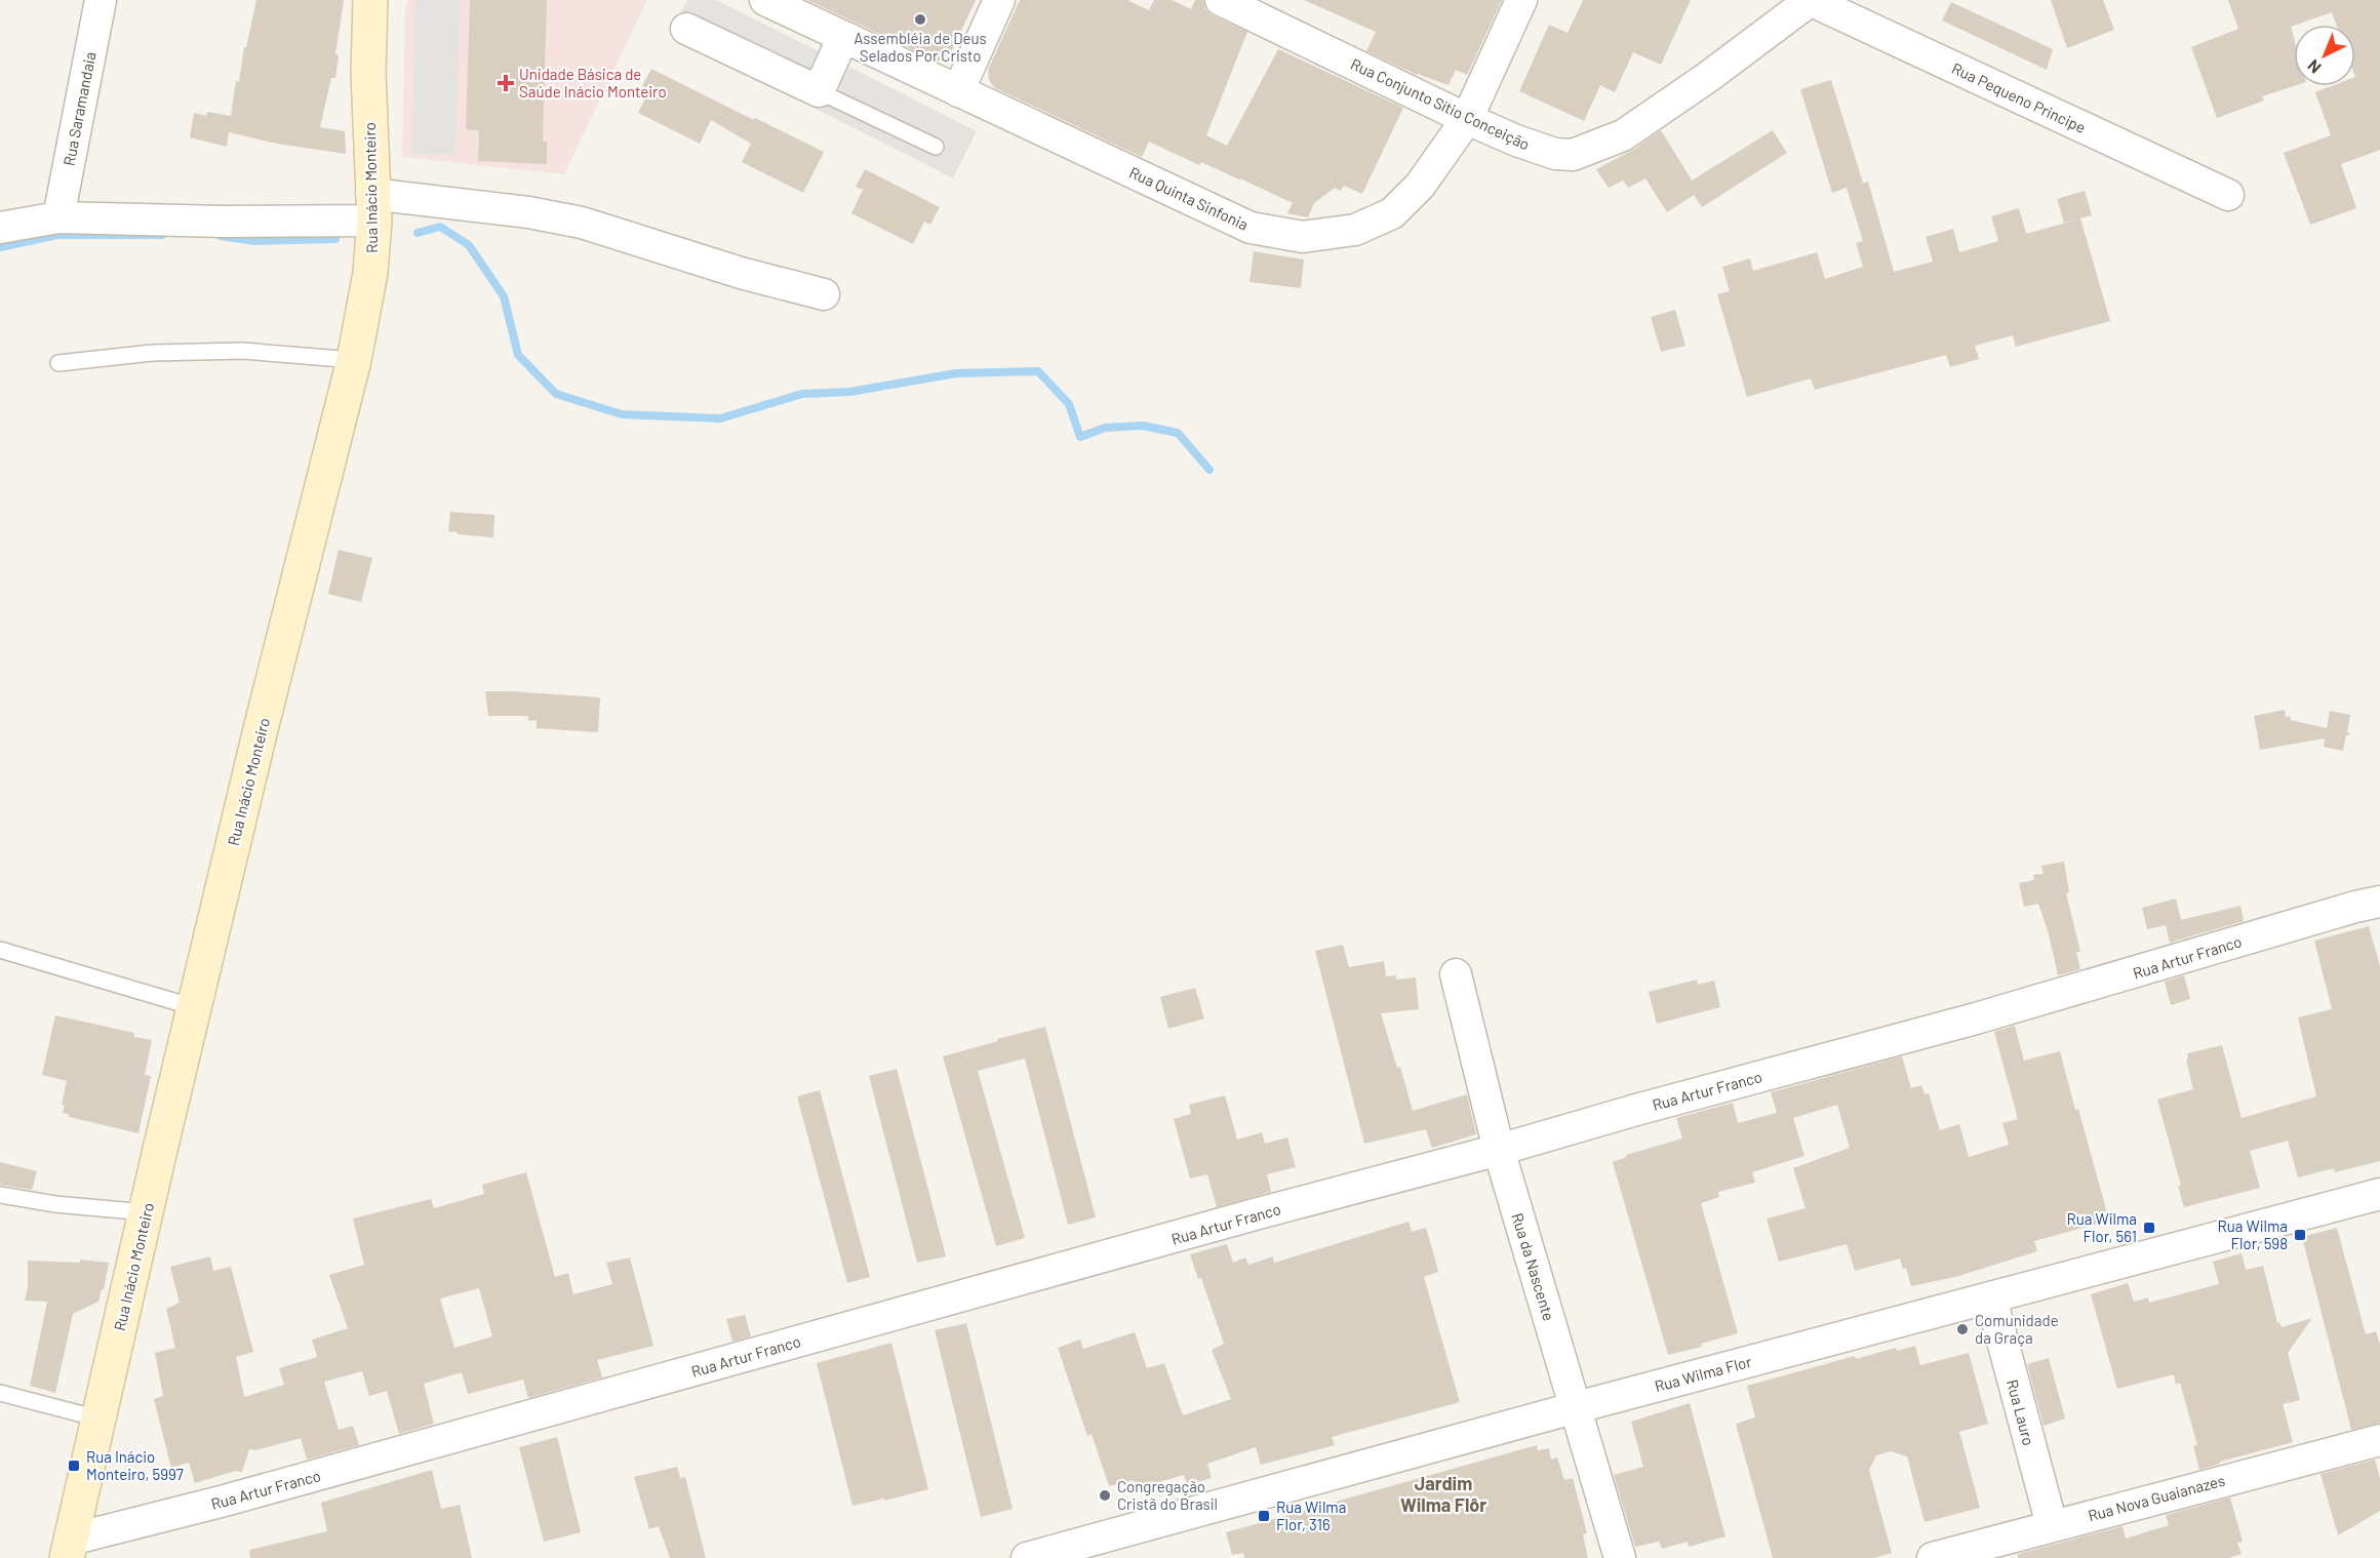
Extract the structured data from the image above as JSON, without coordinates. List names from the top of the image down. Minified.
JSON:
{"streets":{"street":["Rua Pequeno Principe","Rua Conjunto Sítio Conceição","Rua Saramandaia","Rua Inácio Monteiro","Rua Quinta Sinfonia","Rua Artur Franco","Rua da Nascente","Rua Wilma Flor","Rua Lauro","Rua Nova Guaianazes"]},"crossings":[["Rua Pequeno Principe","Rua Conjunto Sítio Conceição"],["Rua Conjunto Sítio Conceição","Rua Quinta Sinfonia"],["Rua Inácio Monteiro","Rua Artur Franco"],["Rua Artur Franco","Rua da Nascente"],["Rua da Nascente","Rua Wilma Flor"],["Rua Wilma Flor","Rua Lauro"],["Rua Lauro","Rua Nova Guaianazes"]],"districts":["Jardim Wilma Flôr"],"places":{"other":["Assembléia de Deus Selados Por Cristo","Comunidade da Graça","Congregação Cristã do Brasil"],"health":["Unidade Básica de Saúde Inácio Monteiro"],"transit":["Rua Wilma Flor, 561","Rua Wilma Flor, 598","Rua Inácio Monteiro, 5997","Rua Wilma Flor, 316"]},"north":"bottom left"}
